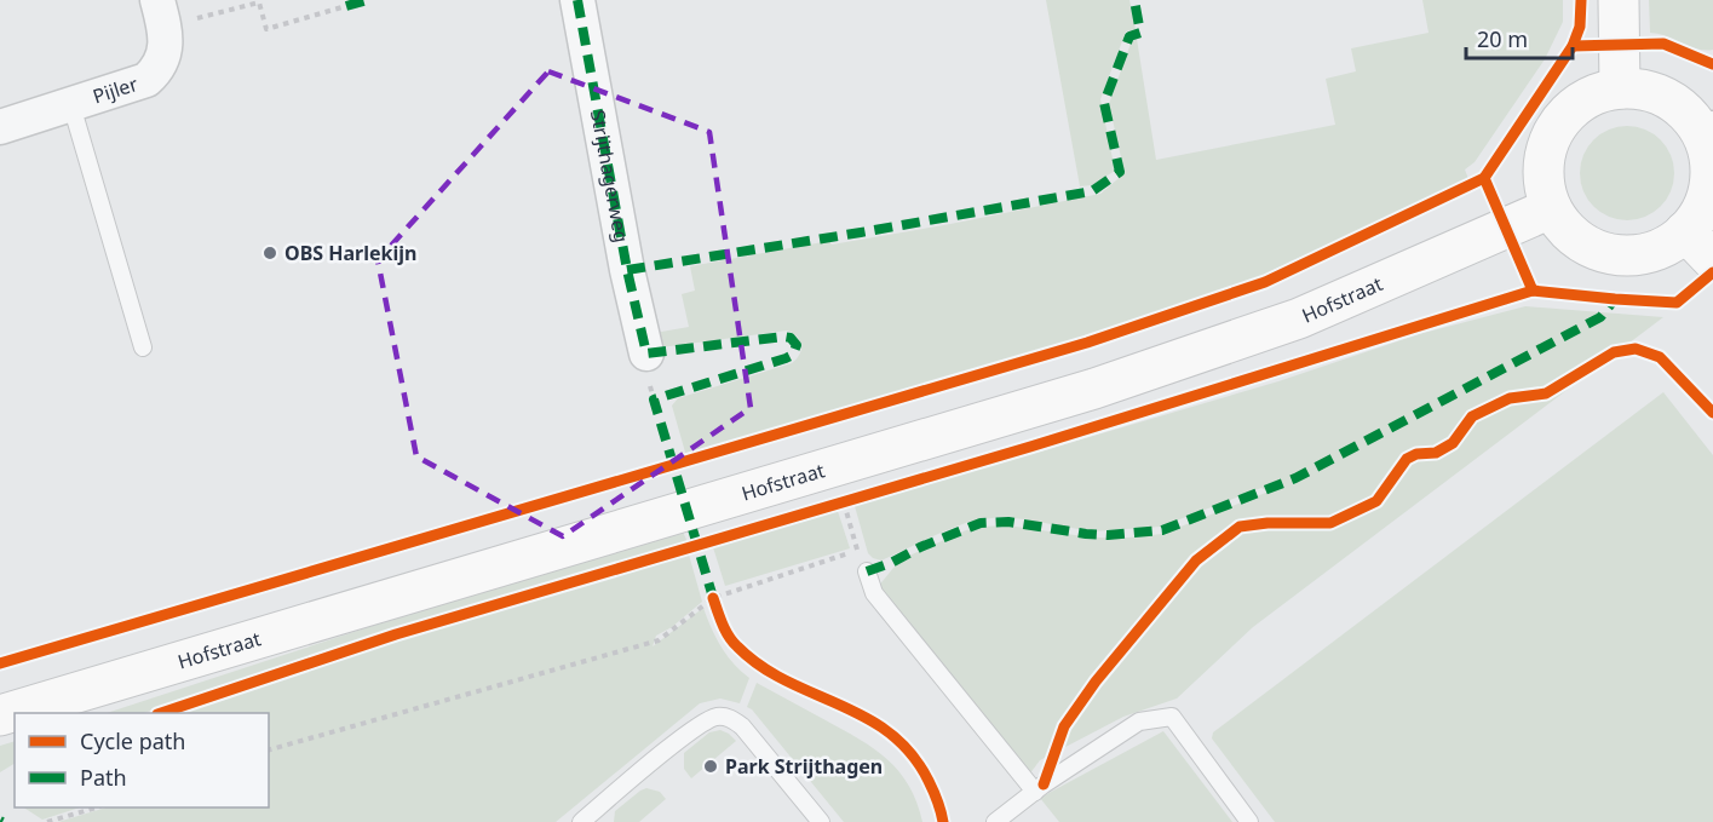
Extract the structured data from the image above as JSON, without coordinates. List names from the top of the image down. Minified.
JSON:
{"streets":{"main road":["Hofstraat"],"street":["Pijler","Strijthagerweg"]},"places":["OBS Harlekijn","Park Strijthagen"],"legend":["Cycle path","Path"],"scale_bar":"20 m"}
